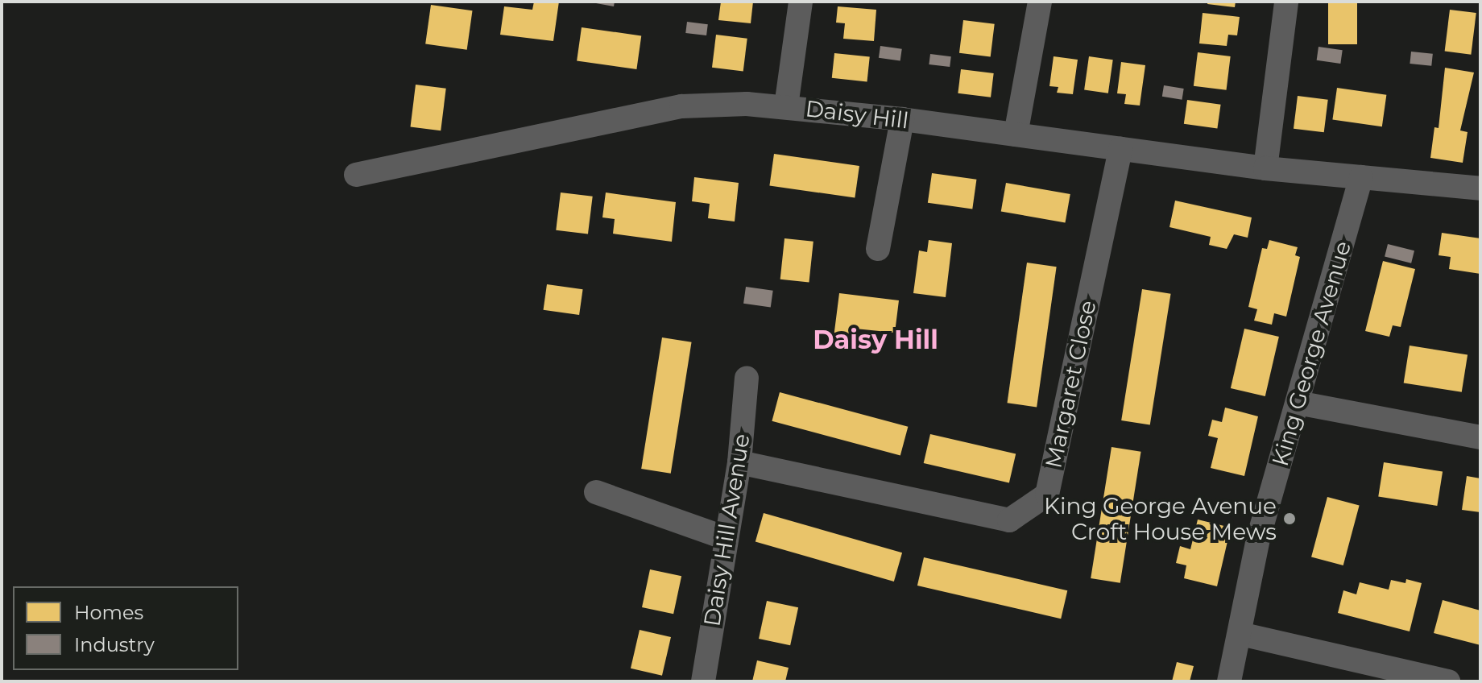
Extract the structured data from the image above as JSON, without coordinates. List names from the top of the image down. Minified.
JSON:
{"streets":{"street":["Daisy Hill","King George Avenue","Margaret Close","Daisy Hill Avenue"]},"crossings":[["Daisy Hill","King George Avenue"],["Daisy Hill","Margaret Close"],["Margaret Close","Daisy Hill Avenue"]],"districts":["Daisy Hill"],"places":["King George Avenue Croft House Mews"],"legend":["Homes","Industry"]}
